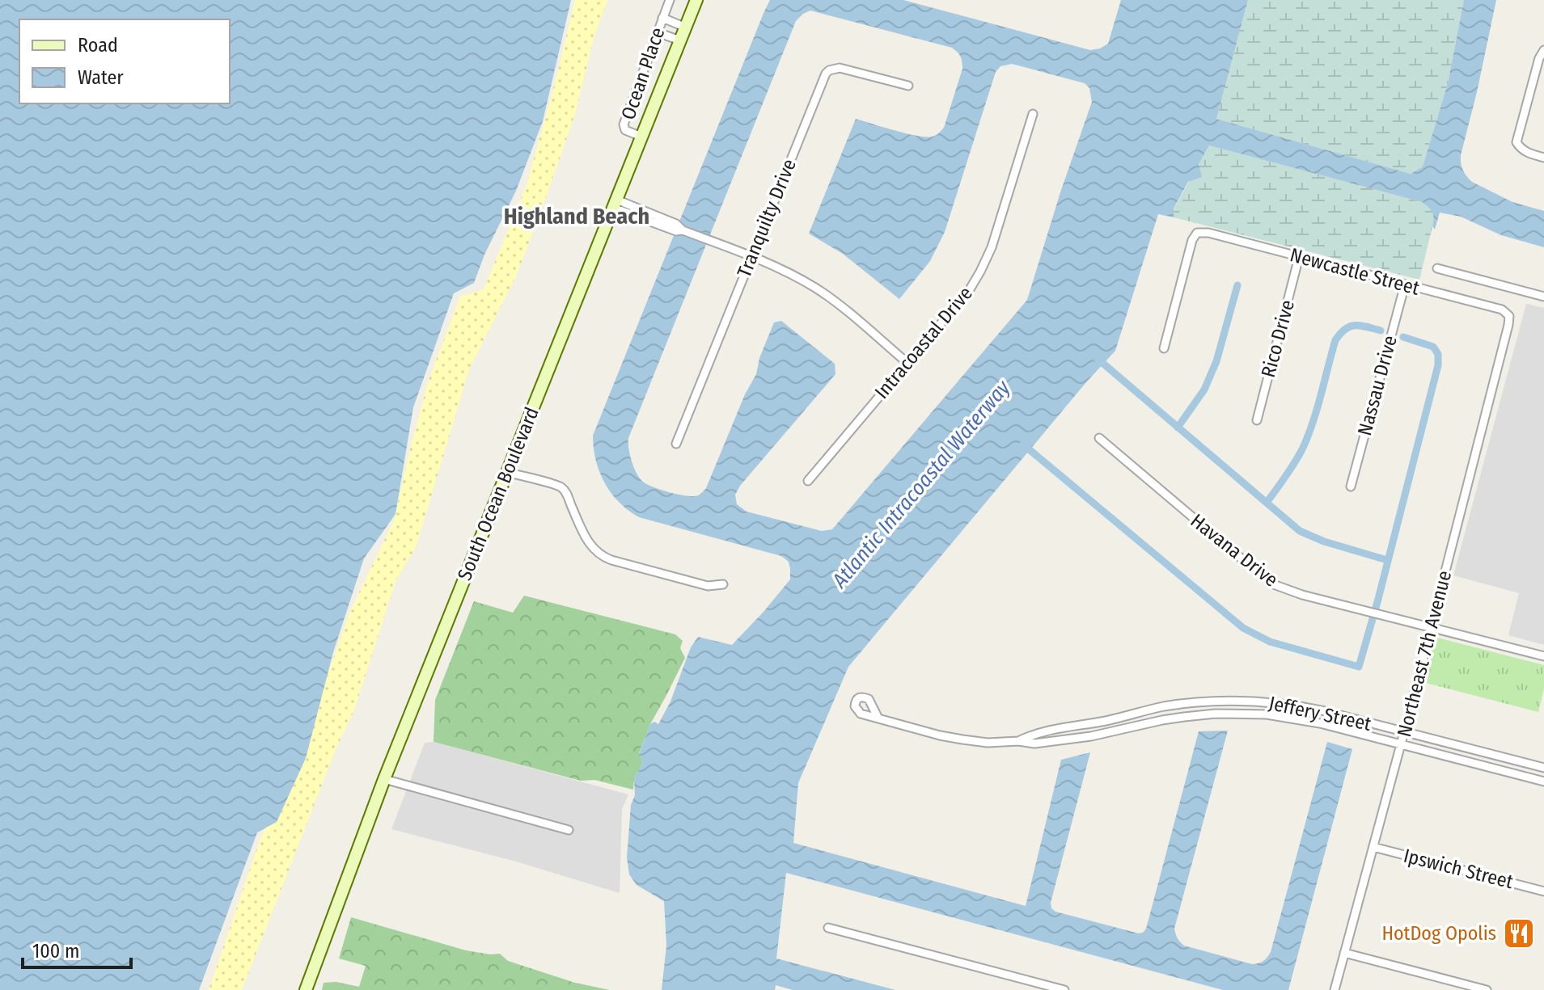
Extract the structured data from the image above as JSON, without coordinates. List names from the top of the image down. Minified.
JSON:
{"streets":{"main road":["South Ocean Boulevard"],"street":["Ocean Place","Tranquilty Drive","Newcastle Street","Rico Drive","Intracoastal Drive","Nassau Drive","Havana Drive","Northeast 7th Avenue","Jeffery Street","Ipswich Street"]},"crossings":[["Ocean Place","South Ocean Boulevard"],["Newcastle Street","Rico Drive"],["Newcastle Street","Nassau Drive"],["Newcastle Street","Northeast 7th Avenue"],["Havana Drive","Northeast 7th Avenue"],["Northeast 7th Avenue","Jeffery Street"],["Northeast 7th Avenue","Ipswich Street"]],"districts":["Highland Beach"],"water":["Atlantic Intracoastal Waterway"],"places":{"restaurant":["HotDog Opolis"]},"legend":["Road","Water"],"scale_bar":"100 m"}
